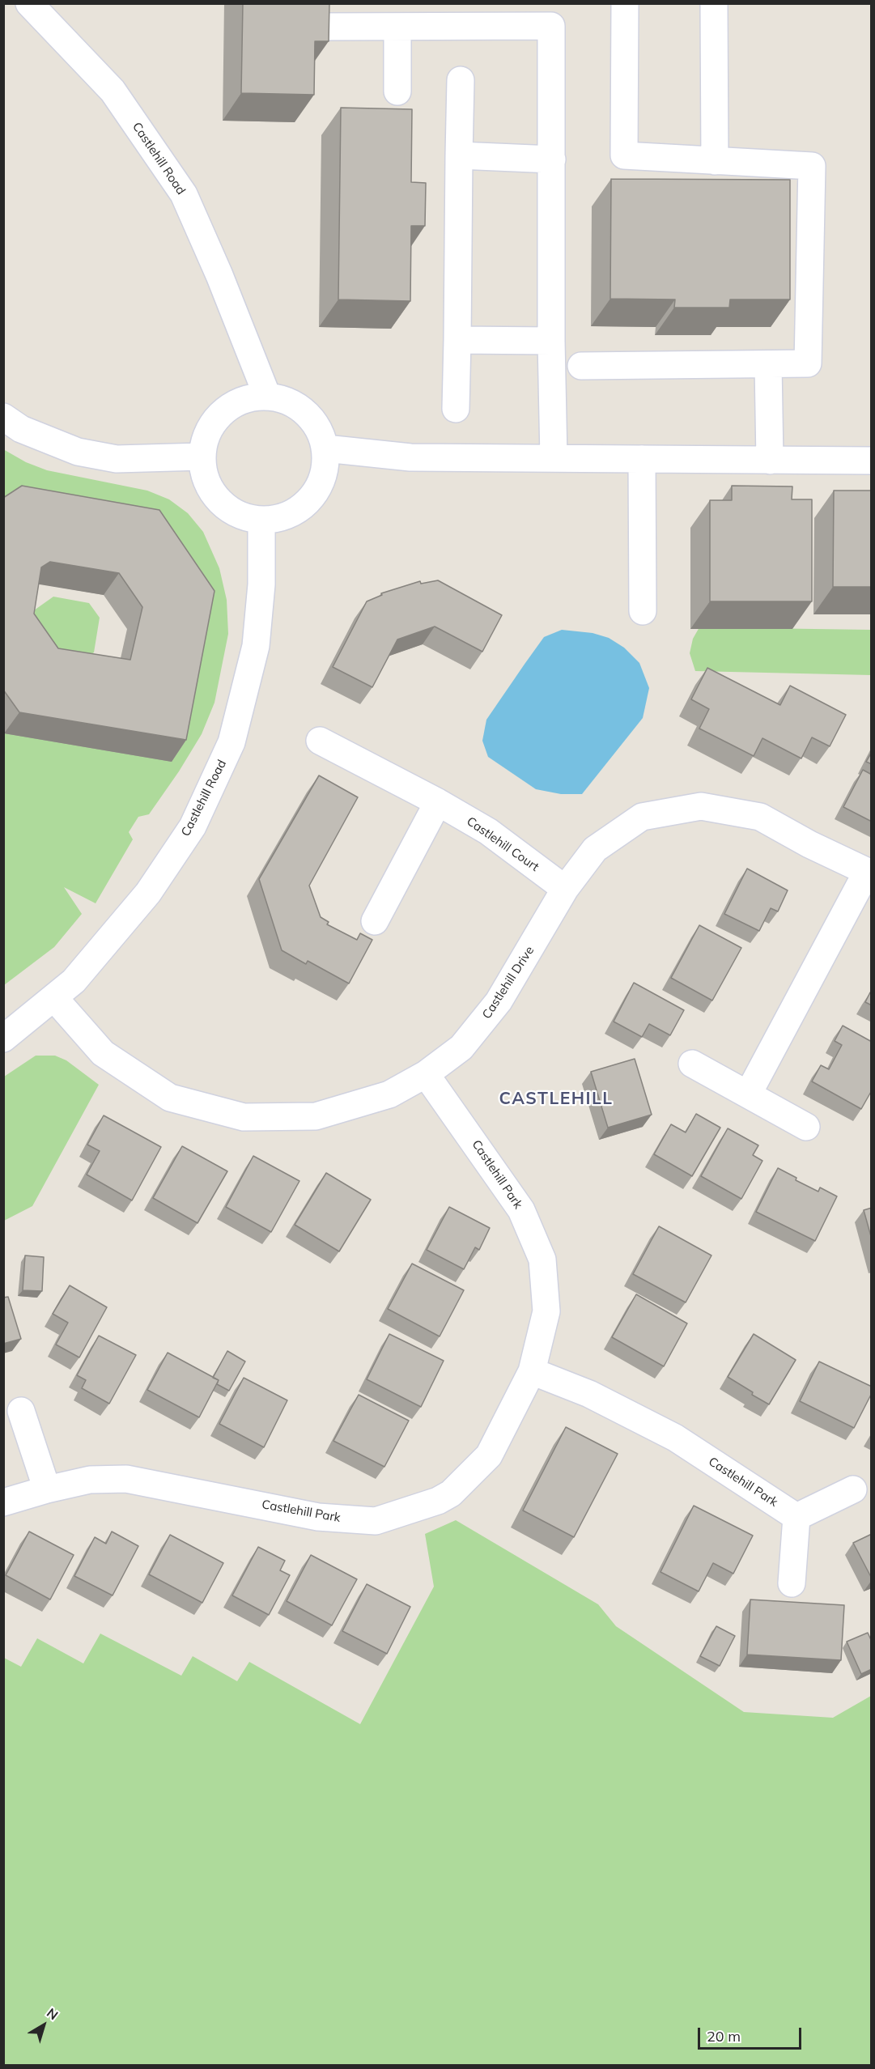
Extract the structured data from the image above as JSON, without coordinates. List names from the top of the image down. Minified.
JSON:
{"streets":{"street":["Castlehill Road","Castlehill Court","Castlehill Drive","Castlehill Park"]},"crossings":[["Castlehill Road","Castlehill Drive"],["Castlehill Court","Castlehill Drive"],["Castlehill Drive","Castlehill Park"]],"districts":["CASTLEHILL"],"scale_bar":"20 m","north":"top right"}
